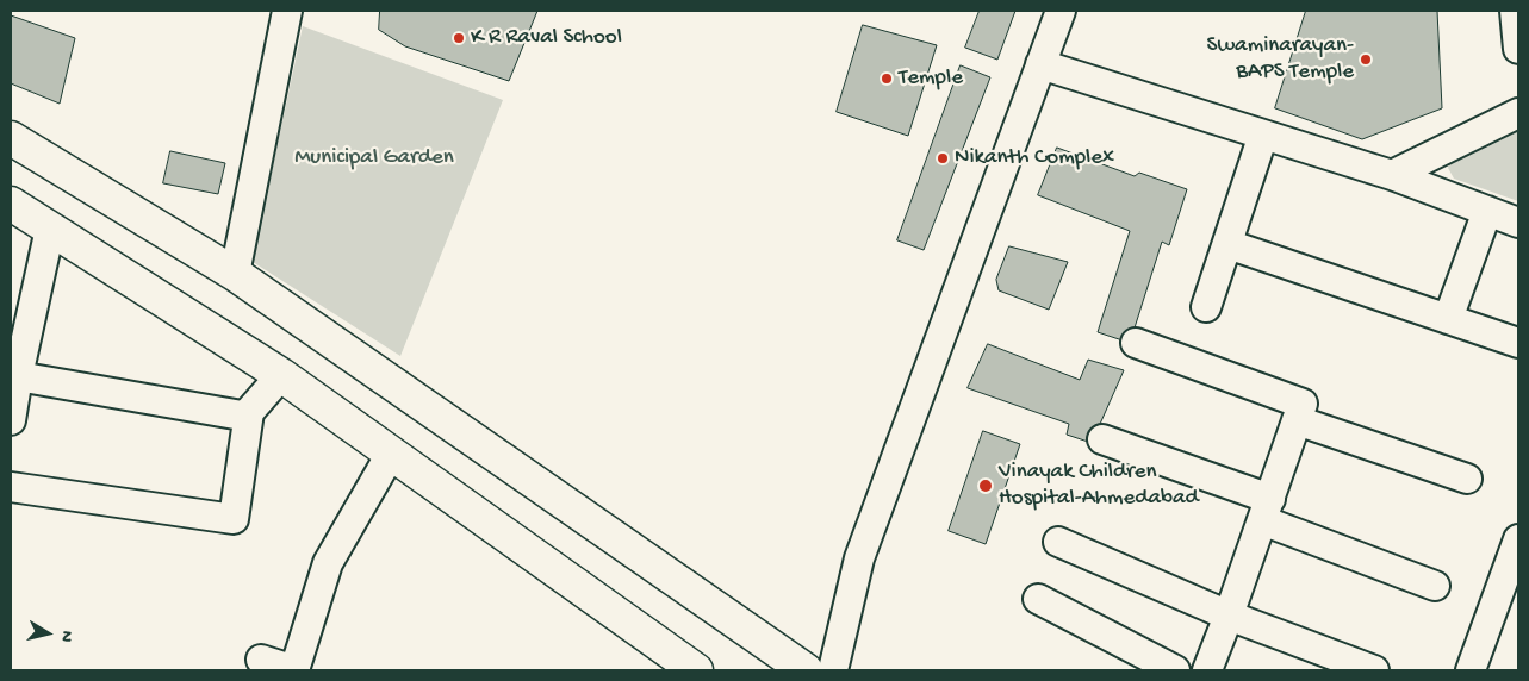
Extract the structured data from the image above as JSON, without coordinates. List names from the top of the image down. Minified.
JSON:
{"parks":["Municipal Garden"],"places":["K R Raval School","Swaminarayan- BAPS Temple","Temple","Nikanth Complex","Vinayak Children Hospital-Ahmedabad"],"north":"right"}
